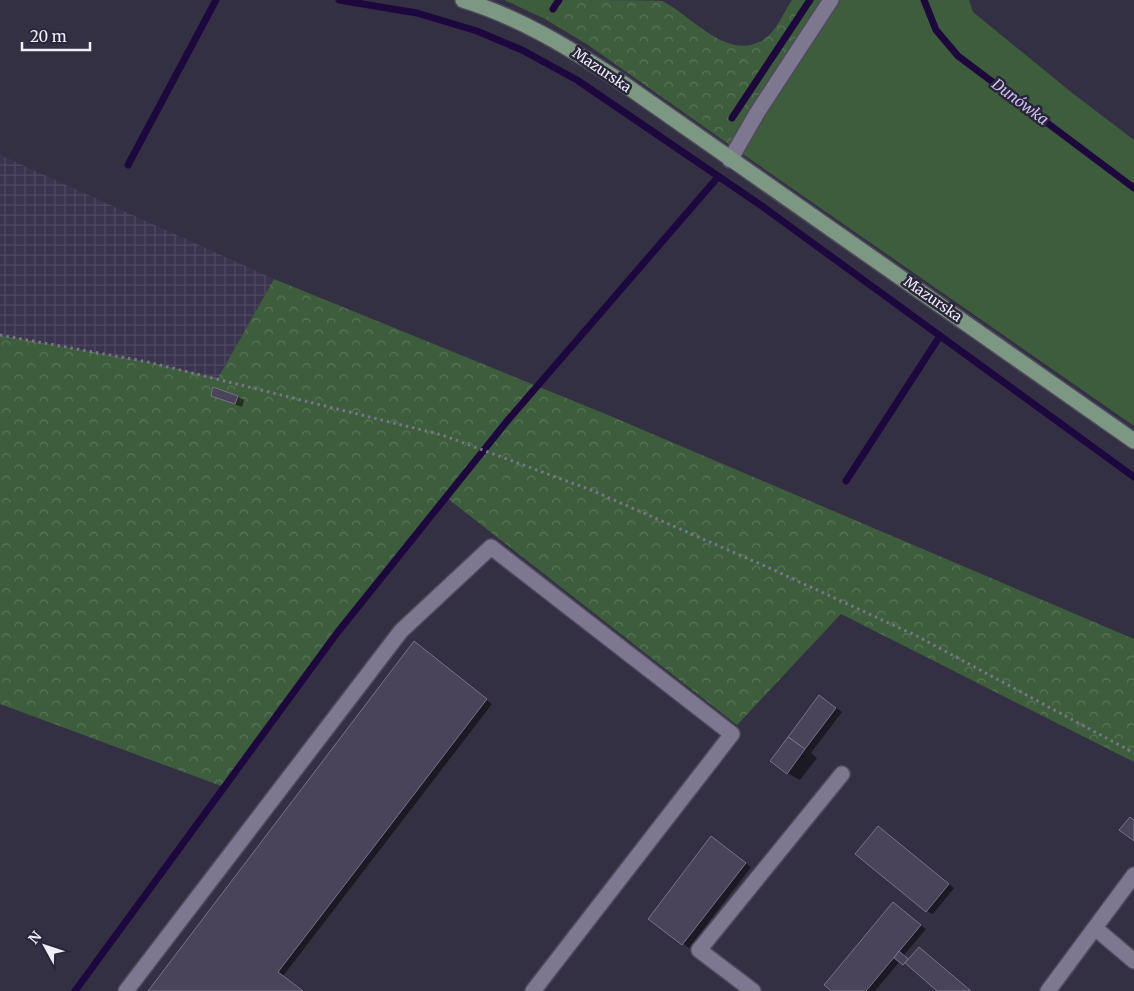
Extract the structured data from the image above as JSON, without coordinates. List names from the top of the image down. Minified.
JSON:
{"streets":{"main road":["Mazurska"]},"water":["Dunówka"],"scale_bar":"20 m","north":"top left"}
